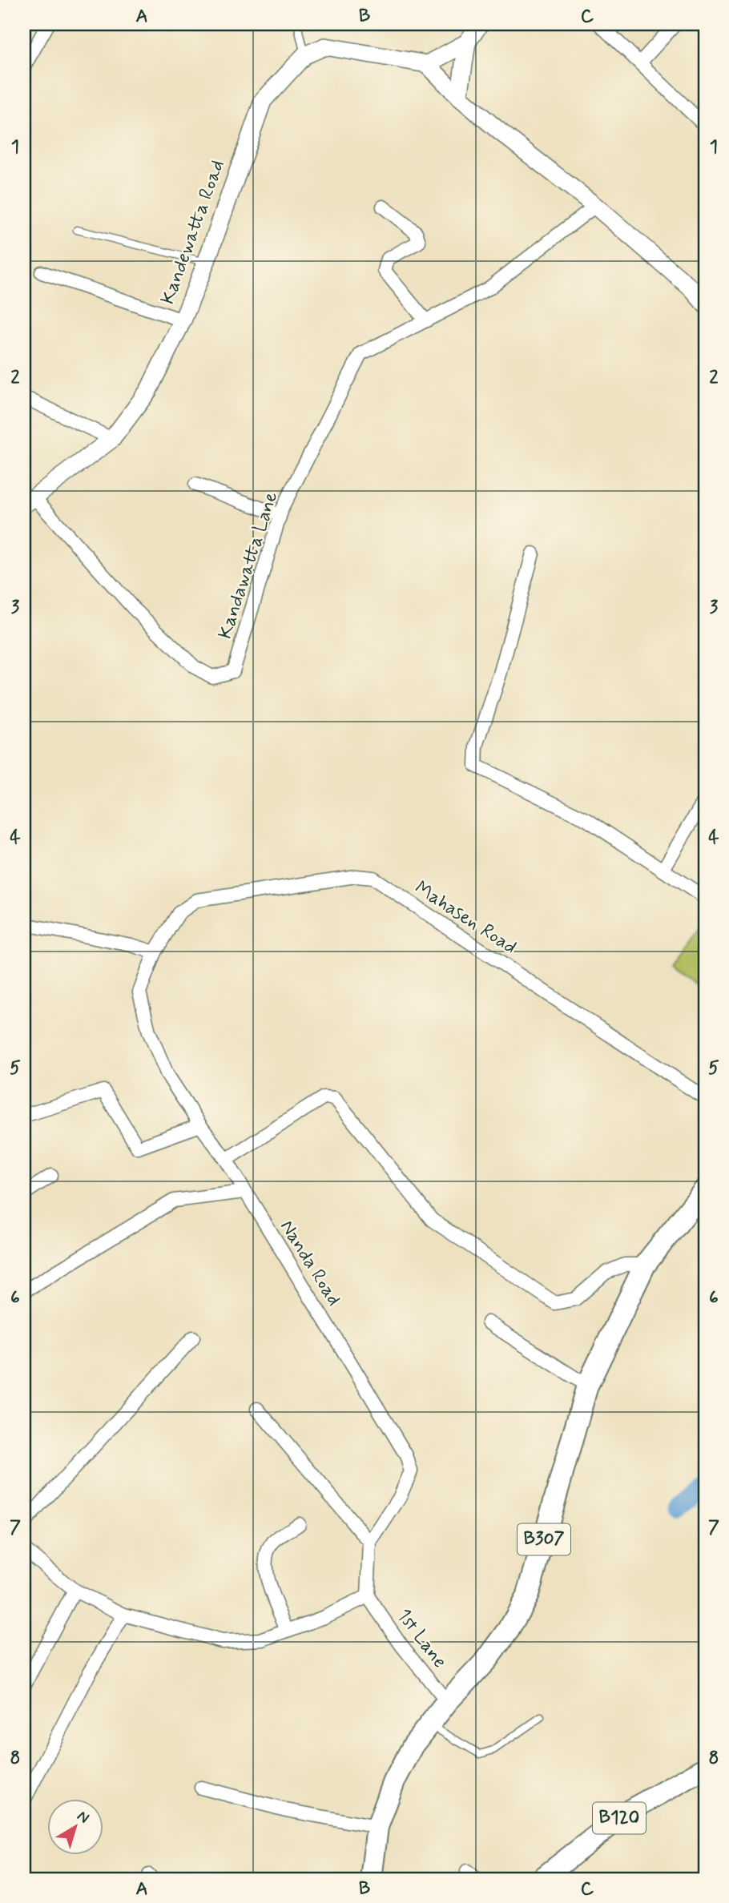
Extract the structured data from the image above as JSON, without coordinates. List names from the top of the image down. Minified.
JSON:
{"streets":{"main road":["B307","B120"],"street":["Kandewatta Road","Kandawatta Lane","Mahasen Road","Nanda Road","1st Lane"]},"crossings":[["Kandewatta Road","Kandawatta Lane"],["Mahasen Road","Nanda Road"],["Nanda Road","1st Lane"],["B307","1st Lane"]],"north":"top right","grid":{"columns":["A","B","C"],"rows":["1","2","3","4","5","6","7","8"]}}
